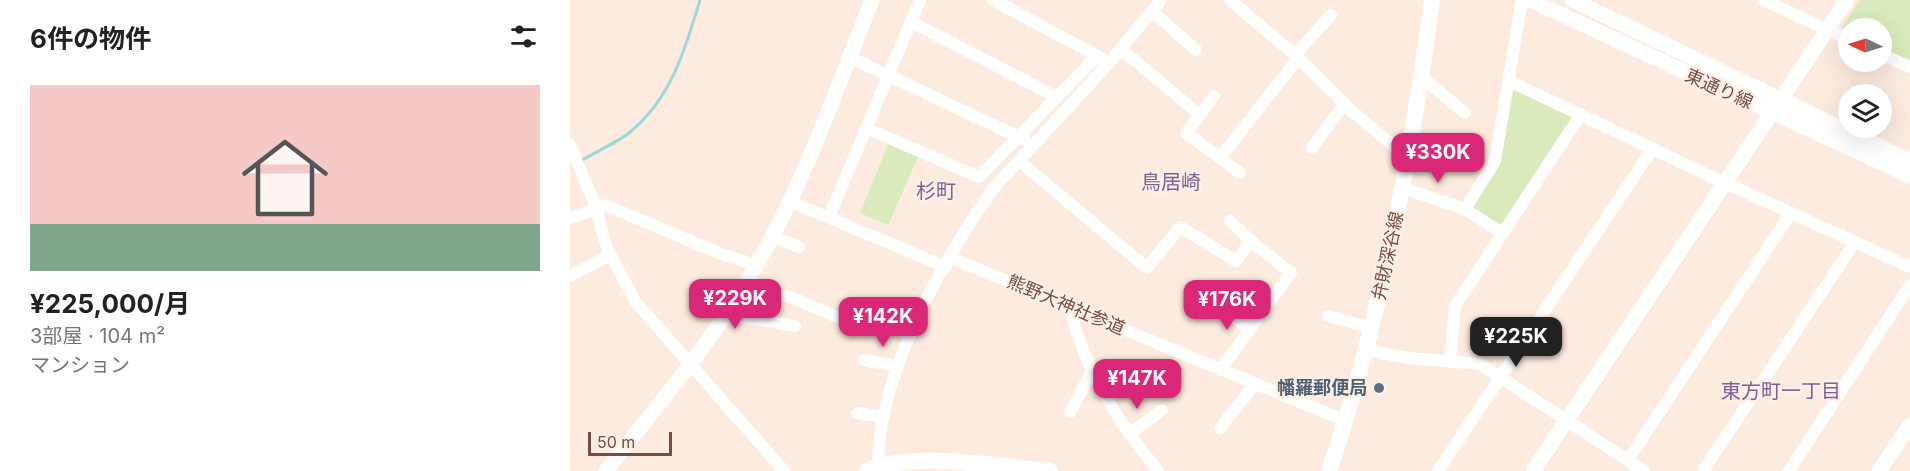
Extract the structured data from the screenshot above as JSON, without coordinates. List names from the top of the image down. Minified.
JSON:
{"streets":{"main road":["弁財深谷線"],"street":["東通り線","熊野大神社参道"]},"crossings":[["弁財深谷線","熊野大神社参道"]],"districts":["鳥居崎","杉町","東方町一丁目"],"places":["幡羅郵便局"],"scale_bar":"50 m","north":"left","page":{"heading":"6件の物件","list":[{"name":"¥225,000/月","note":"3部屋 · 104 m² · マンション"}],"price":["¥330K","¥229K","¥176K","¥142K","¥225K","¥147K"],"scale":"50 m"}}
